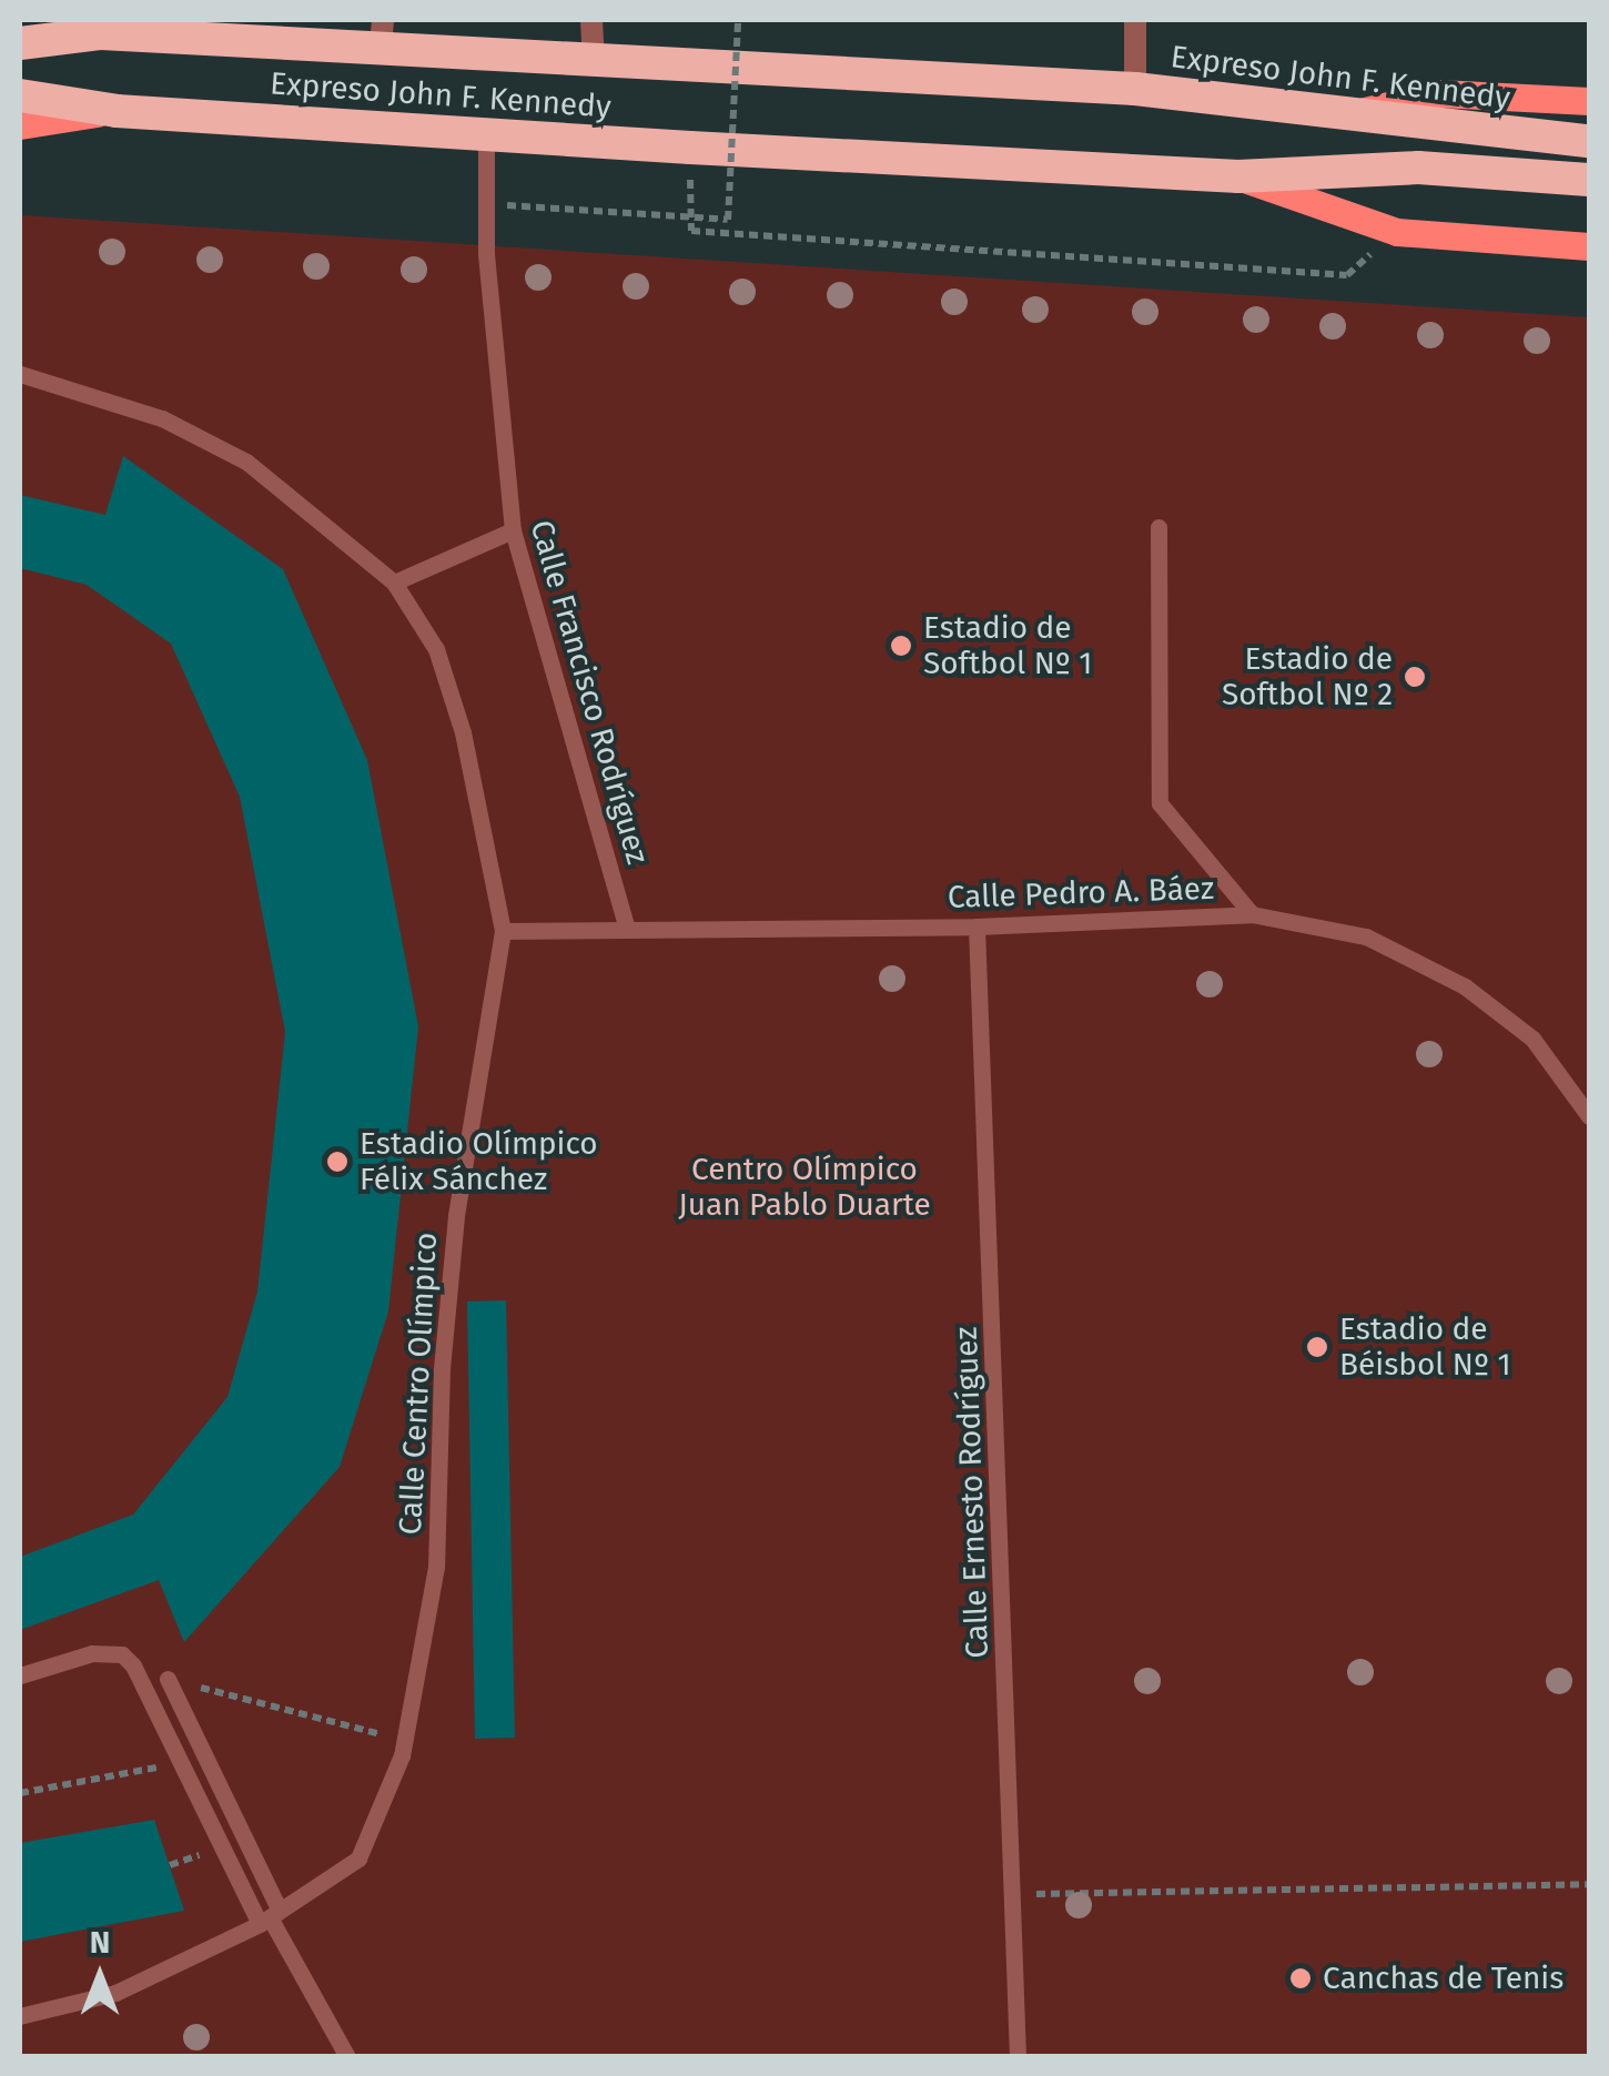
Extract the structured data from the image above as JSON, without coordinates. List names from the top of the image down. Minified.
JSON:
{"streets":{"highway":["Expreso John F. Kennedy"],"lane":["Calle Francisco Rodríguez","Calle Pedro A. Báez","Calle Centro Olímpico","Calle Ernesto Rodríguez"]},"crossings":[["Expreso John F. Kennedy","Calle Francisco Rodríguez"],["Calle Francisco Rodríguez","Calle Pedro A. Báez"],["Calle Pedro A. Báez","Calle Centro Olímpico"],["Calle Pedro A. Báez","Calle Ernesto Rodríguez"]],"parks":["Centro Olímpico Juan Pablo Duarte"],"places":["Estadio de Softbol Nº 1","Estadio de Softbol Nº 2","Estadio Olímpico Félix Sánchez","Estadio de Béisbol Nº 1","Canchas de Tenis"],"north":"top"}
